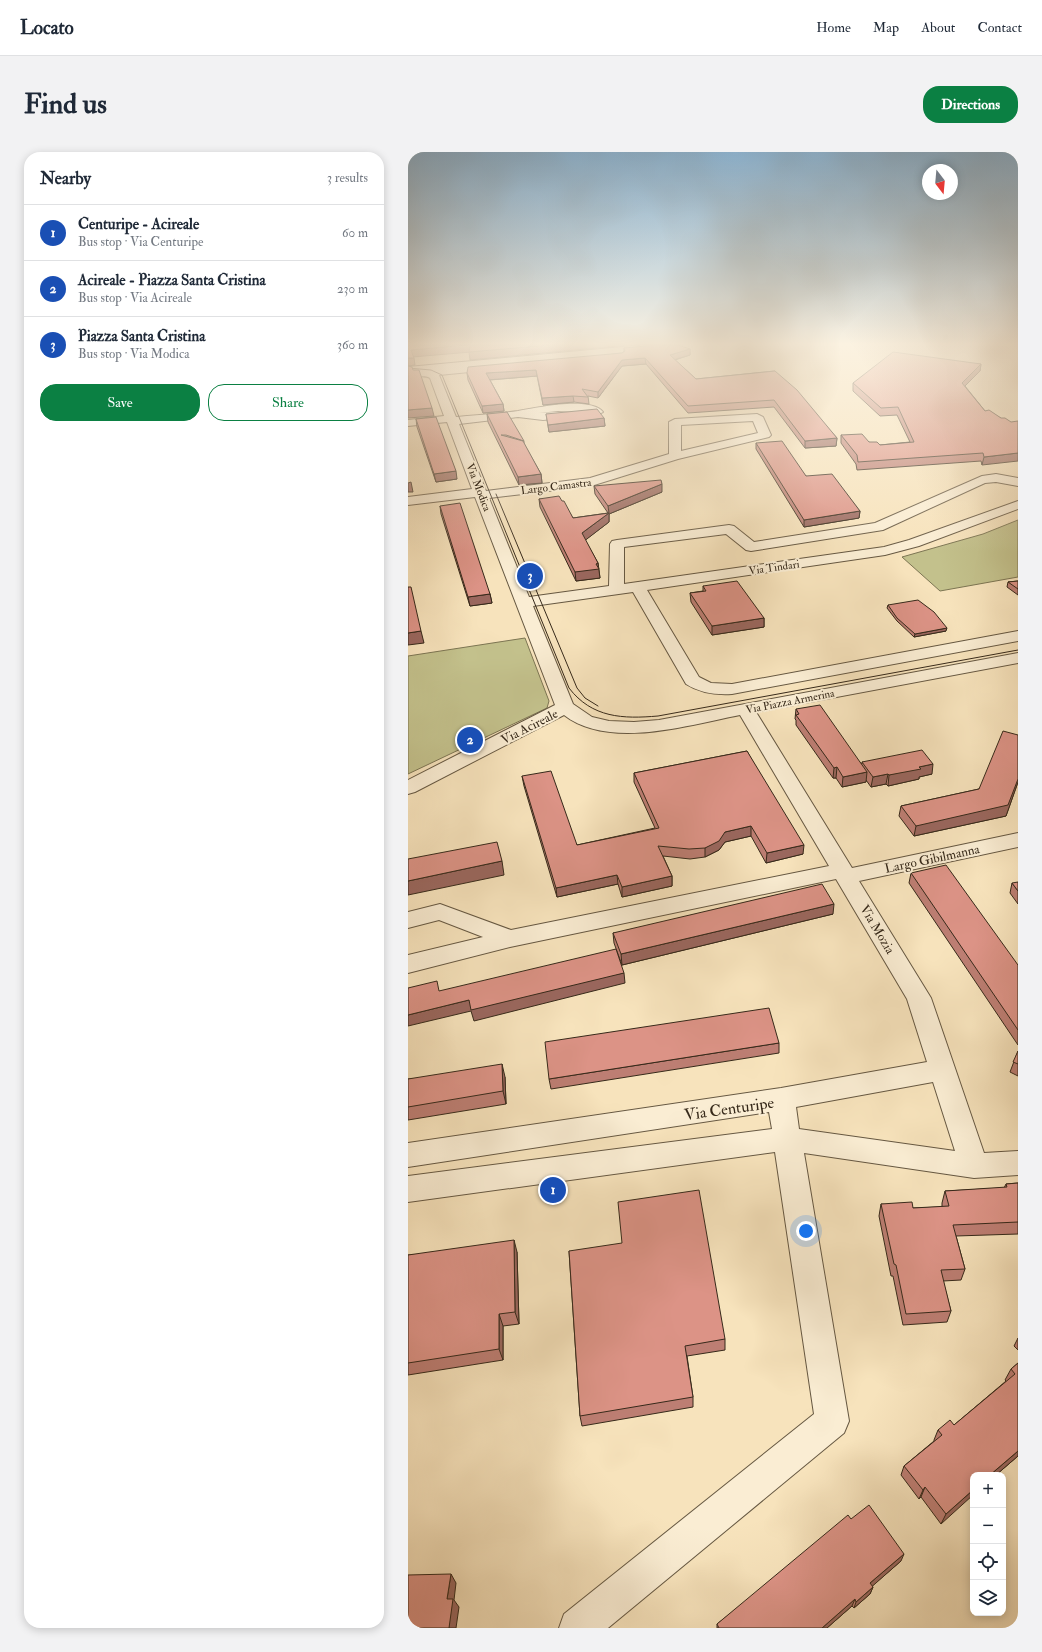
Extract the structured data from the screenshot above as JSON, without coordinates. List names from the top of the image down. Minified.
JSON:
{"streets":{"street":["Largo Camastra","Via Modica","Via Tindari","Via Piazza Armerina","Via Acireale","Largo Gibilmanna","Via Mozia","Via Centuripe"]},"crossings":[["Largo Camastra","Via Modica"],["Via Modica","Via Tindari"],["Via Modica","Via Piazza Armerina"],["Via Modica","Via Acireale"],["Via Tindari","Via Piazza Armerina"],["Via Piazza Armerina","Via Acireale"],["Via Piazza Armerina","Via Mozia"],["Largo Gibilmanna","Via Mozia"]],"north":"bottom","page":{"header":"Locato","nav":["Home","Map","About","Contact"],"buttons":["Directions",["Save","Share"]],"title":"Find us","heading":["Nearby","3 results"],"list":[{"mark":"1","name":"Centuripe - Acireale","note":"Bus stop · Via Centuripe","value":"60 m"},{"mark":"2","name":"Acireale - Piazza Santa Cristina","note":"Bus stop · Via Acireale","value":"230 m"},{"mark":"3","name":"Piazza Santa Cristina","note":"Bus stop · Via Modica","value":"360 m"}],"pins":["3","2","1"],"map_buttons":["+","−"]}}
